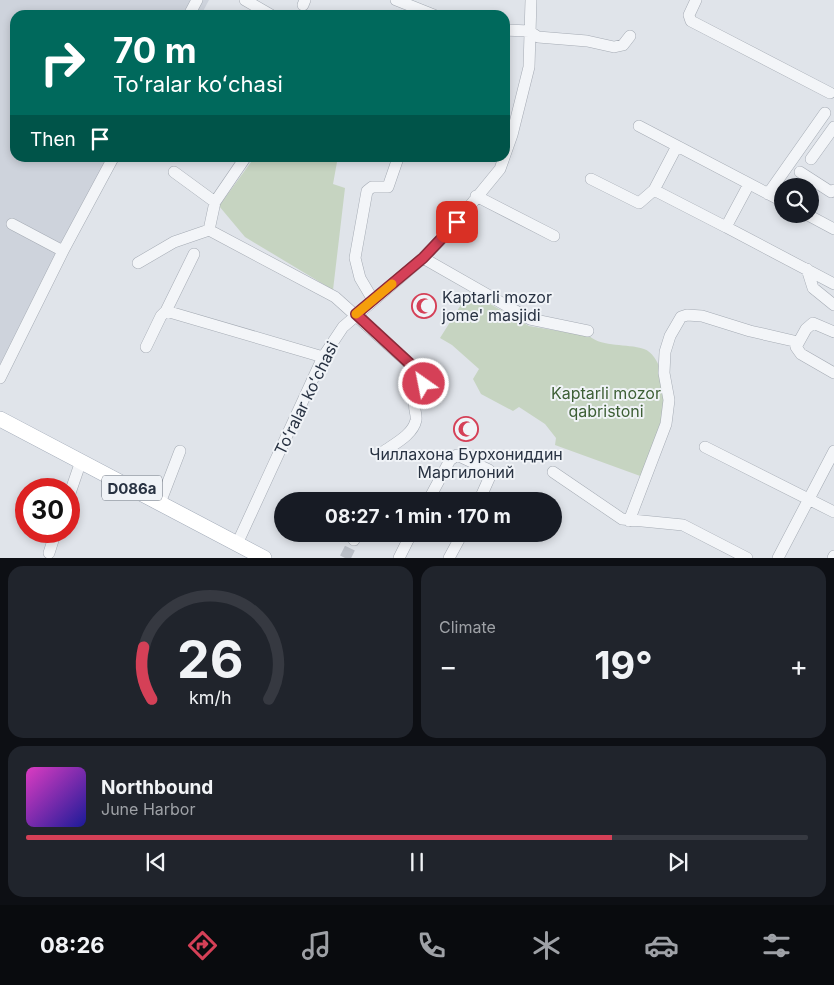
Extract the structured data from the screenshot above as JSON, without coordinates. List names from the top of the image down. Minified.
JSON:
{"streets":{"main road":["D086a"],"street":["Toʻralar koʻchasi"]},"crossings":[["Toʻralar koʻchasi","D086a"]],"parks":["Kaptarli mozor qabristoni"],"places":{"mosque":["Kaptarli mozor jome' masjidi","Чиллахона Бурхониддин Маргилоний"]},"page":{"turn":["70 m","Toʻralar koʻchasi"],"then":"Then","limit":"30","trip":"08:27 · 1 min · 170 m","tile":"Climate","heat":["−","19°","+"],"song":["Northbound","June Harbor"],"tabs":"08:26","gauge":["26","km/h"]}}
